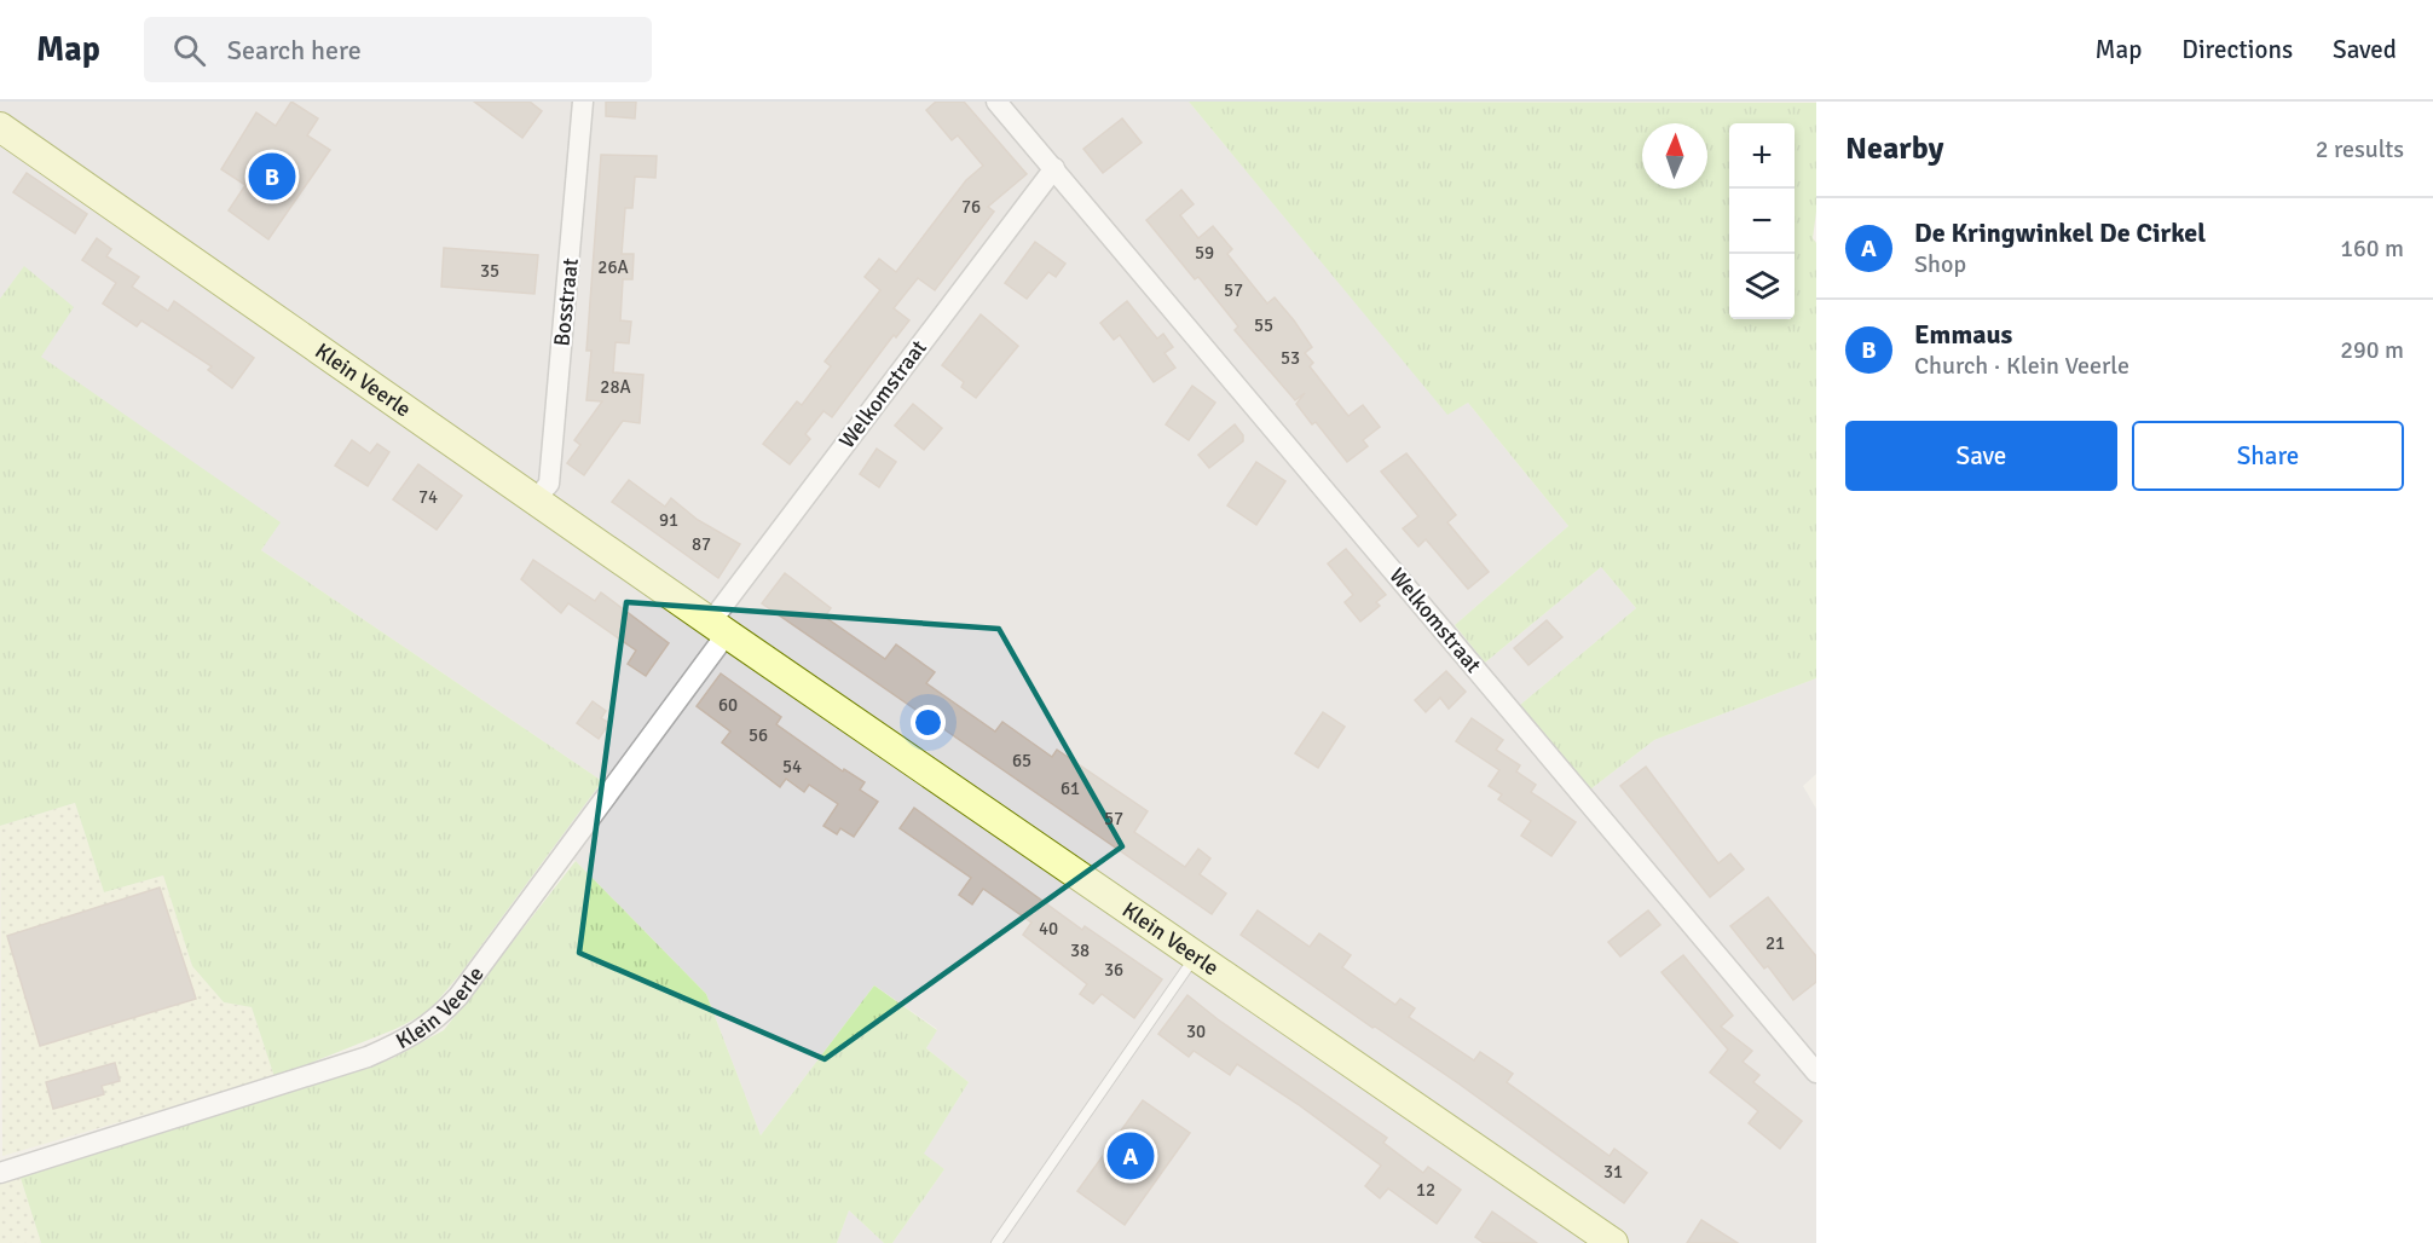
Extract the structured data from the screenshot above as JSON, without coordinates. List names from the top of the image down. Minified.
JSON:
{"streets":{"main road":["Klein Veerle"],"street":["Bosstraat","Welkomstraat"]},"crossings":[["Bosstraat","Klein Veerle"],["Klein Veerle","Welkomstraat"]],"house_numbers":["76","59","26A","35","57","55","53","28A","74","91","87","60","56","65","54","61","57","40","21","38","36","30","31","12"],"north":"top","page":{"header":"Map","search":"Search here","nav":["Map","Directions","Saved"],"heading":["Nearby","2 results"],"map_buttons":["+","−"],"pins":["B","A"],"list":[{"mark":"A","name":"De Kringwinkel De Cirkel","note":"Shop","value":"160 m"},{"mark":"B","name":"Emmaus","note":"Church · Klein Veerle","value":"290 m"}],"buttons":["Save","Share"]}}
